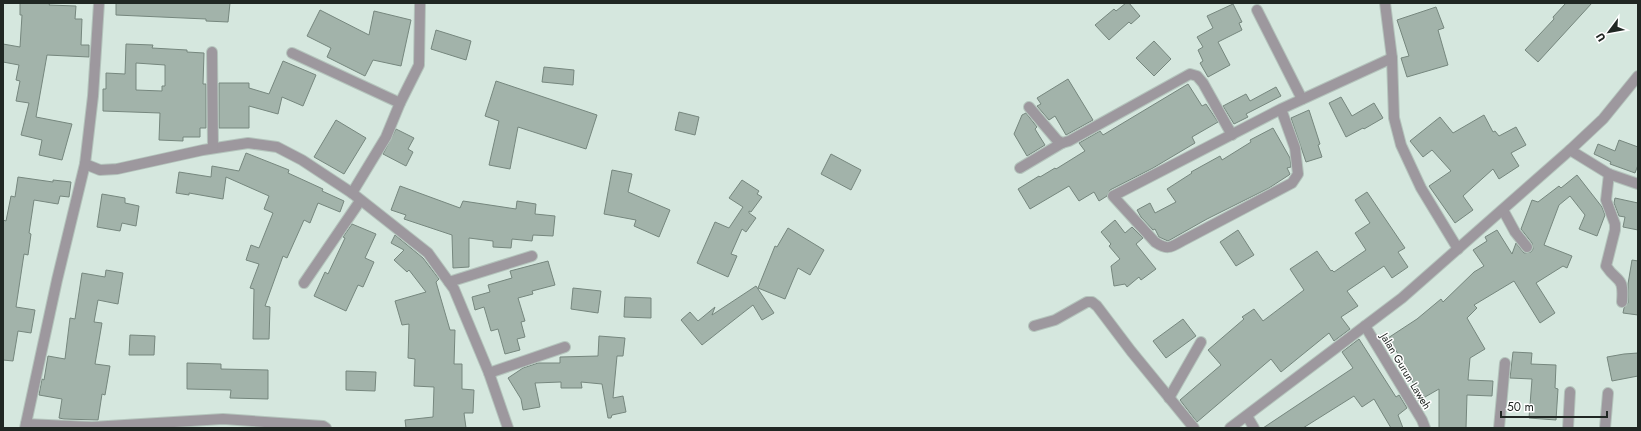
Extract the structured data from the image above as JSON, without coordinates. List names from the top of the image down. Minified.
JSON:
{"streets":{"street":["Jalan Gurun Laweh"]},"scale_bar":"50 m","north":"bottom left"}
